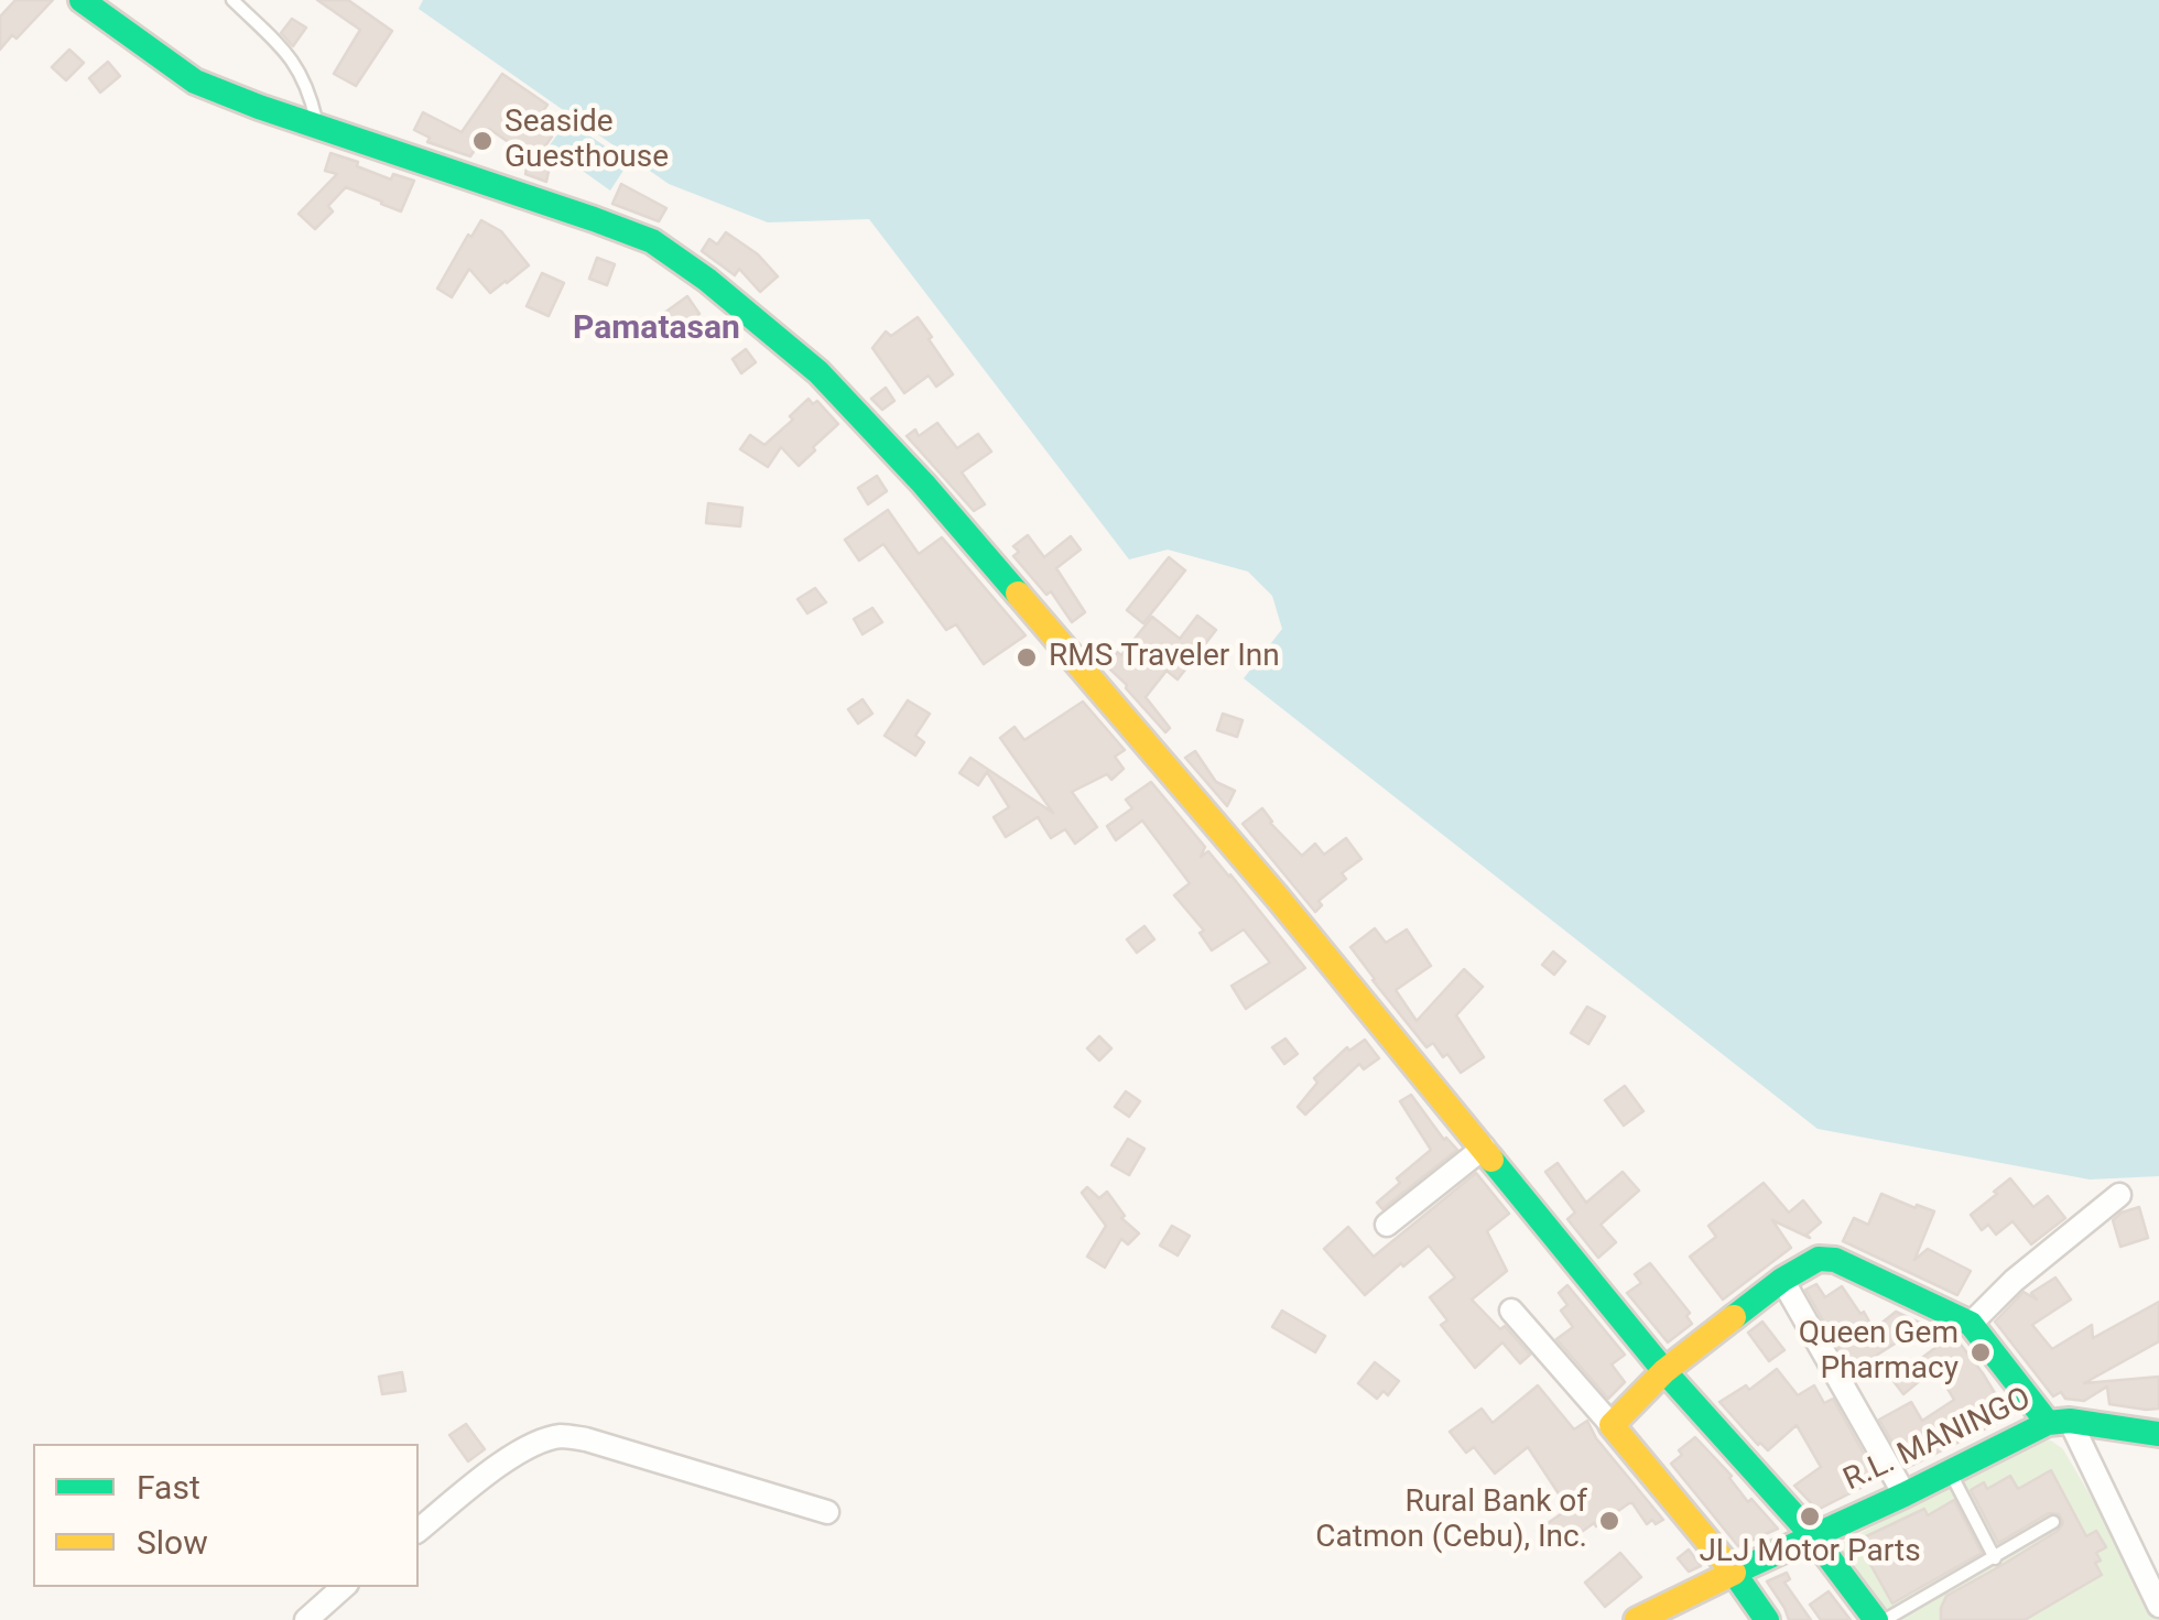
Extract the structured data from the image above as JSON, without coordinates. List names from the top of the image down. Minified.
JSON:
{"streets":{"main road":["R.L. MANINGO"]},"districts":["Pamatasan"],"places":["Seaside Guesthouse","RMS Traveler Inn","Queen Gem Pharmacy","JLJ Motor Parts","Rural Bank of Catmon (Cebu), Inc."],"legend":["Fast","Slow"]}
